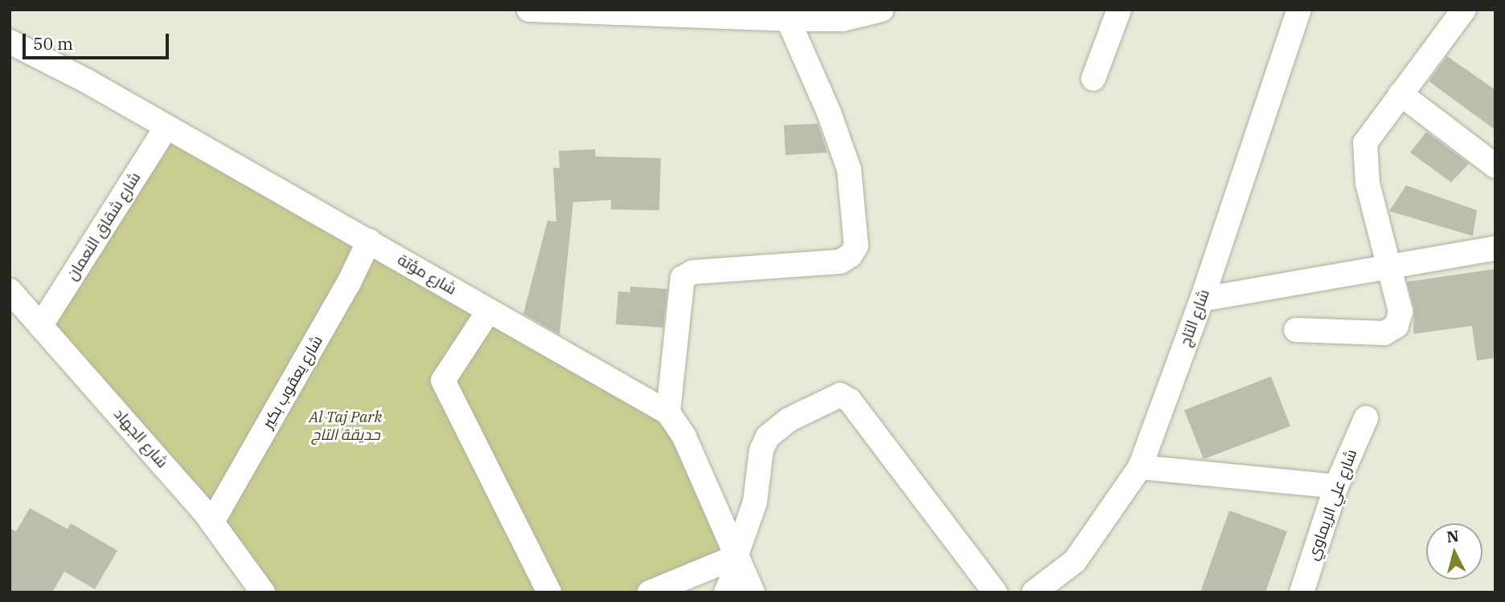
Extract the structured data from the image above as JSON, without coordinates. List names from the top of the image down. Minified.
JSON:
{"streets":{"street":["شارع شقاق النعمان","شارع مؤتة","شارع التاج","شارع يعقوب بكير","شارع الجهاد","شارع علي الريماوي"]},"crossings":[["شارع شقاق النعمان","شارع مؤتة"],["شارع شقاق النعمان","شارع الجهاد"],["شارع مؤتة","شارع يعقوب بكير"],["شارع يعقوب بكير","شارع الجهاد"]],"parks":["Al Taj Park حديقة التاج"],"scale_bar":"50 m","north":"top"}
